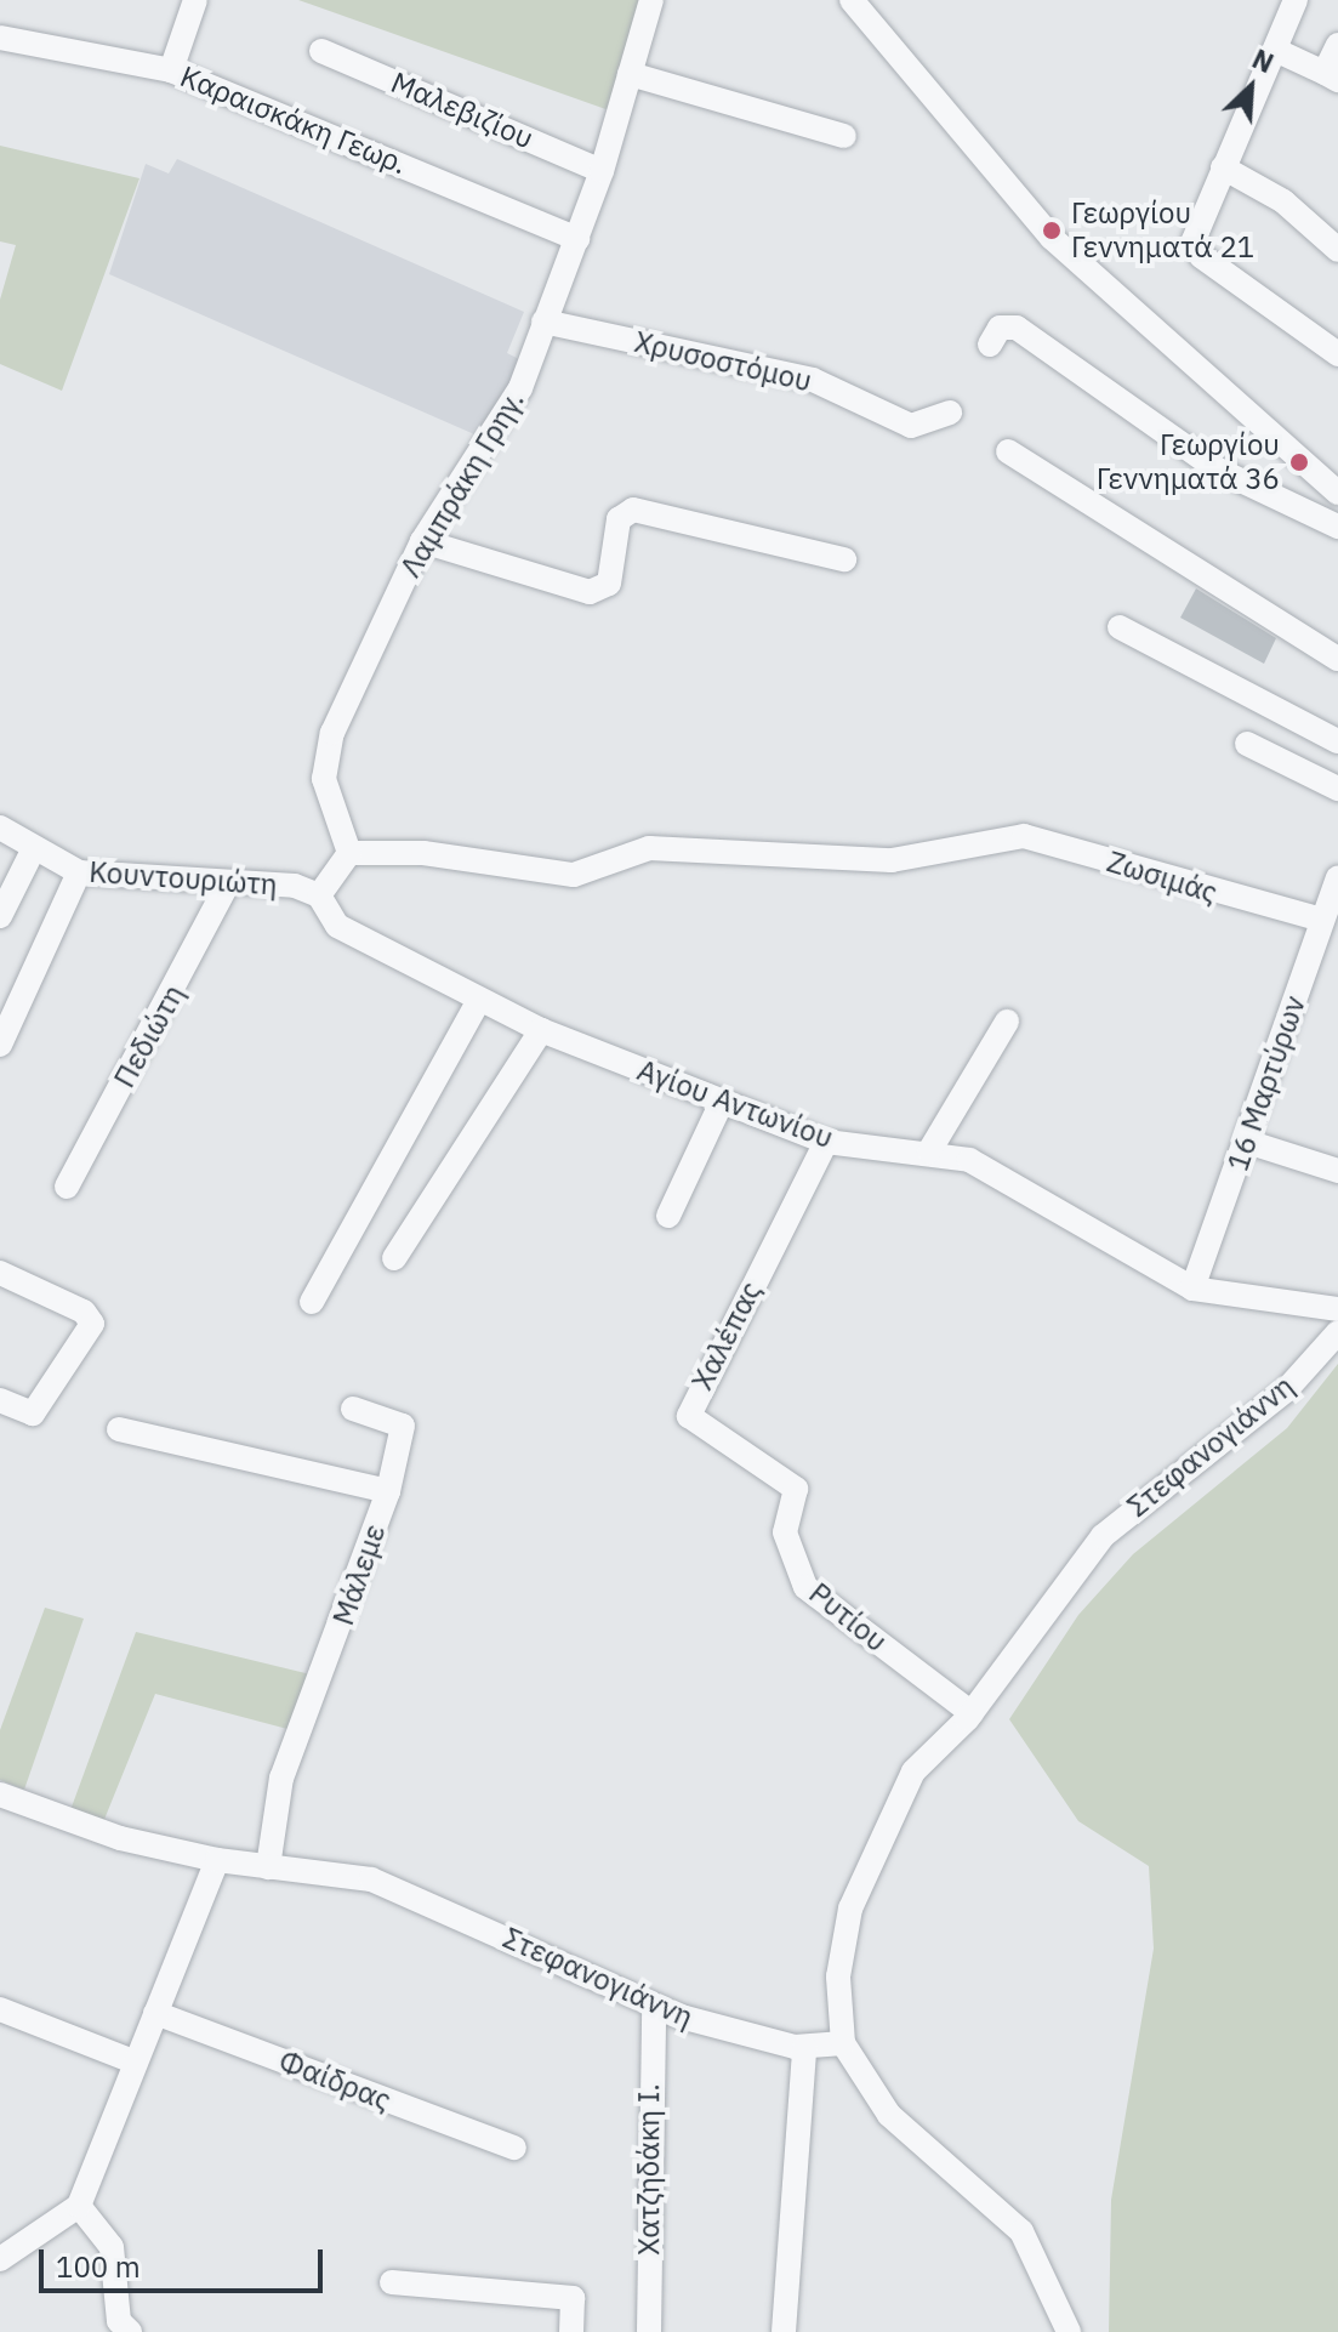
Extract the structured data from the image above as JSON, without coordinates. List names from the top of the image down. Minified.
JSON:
{"streets":{"street":["Μαλεβιζίου","Καραισκάκη Γεωρ.","Χρυσοστόμου","Λαμπράκη Γρηγ.","Ζωσιμάς","Κουντουριώτη","Πεδιώτη","16 Μαρτύρων","Αγίου Αντωνίου","Χαλέπας","Στεφανογιάννη","Μάλεμε","Ρυτίου","Φαίδρας","Χατζηδάκη Ι."]},"crossings":[["Μαλεβιζίου","Λαμπράκη Γρηγ."],["Καραισκάκη Γεωρ.","Λαμπράκη Γρηγ."],["Χρυσοστόμου","Λαμπράκη Γρηγ."],["Λαμπράκη Γρηγ.","Ζωσιμάς"],["Ζωσιμάς","16 Μαρτύρων"],["Κουντουριώτη","Πεδιώτη"],["Κουντουριώτη","Αγίου Αντωνίου"],["16 Μαρτύρων","Αγίου Αντωνίου"],["Αγίου Αντωνίου","Χαλέπας"],["Χαλέπας","Ρυτίου"],["Στεφανογιάννη","Μάλεμε"],["Στεφανογιάννη","Ρυτίου"],["Στεφανογιάννη","Χατζηδάκη Ι."]],"places":["Γεωργίου Γεννηματά 21","Γεωργίου Γεννηματά 36"],"scale_bar":"100 m","north":"top right"}
